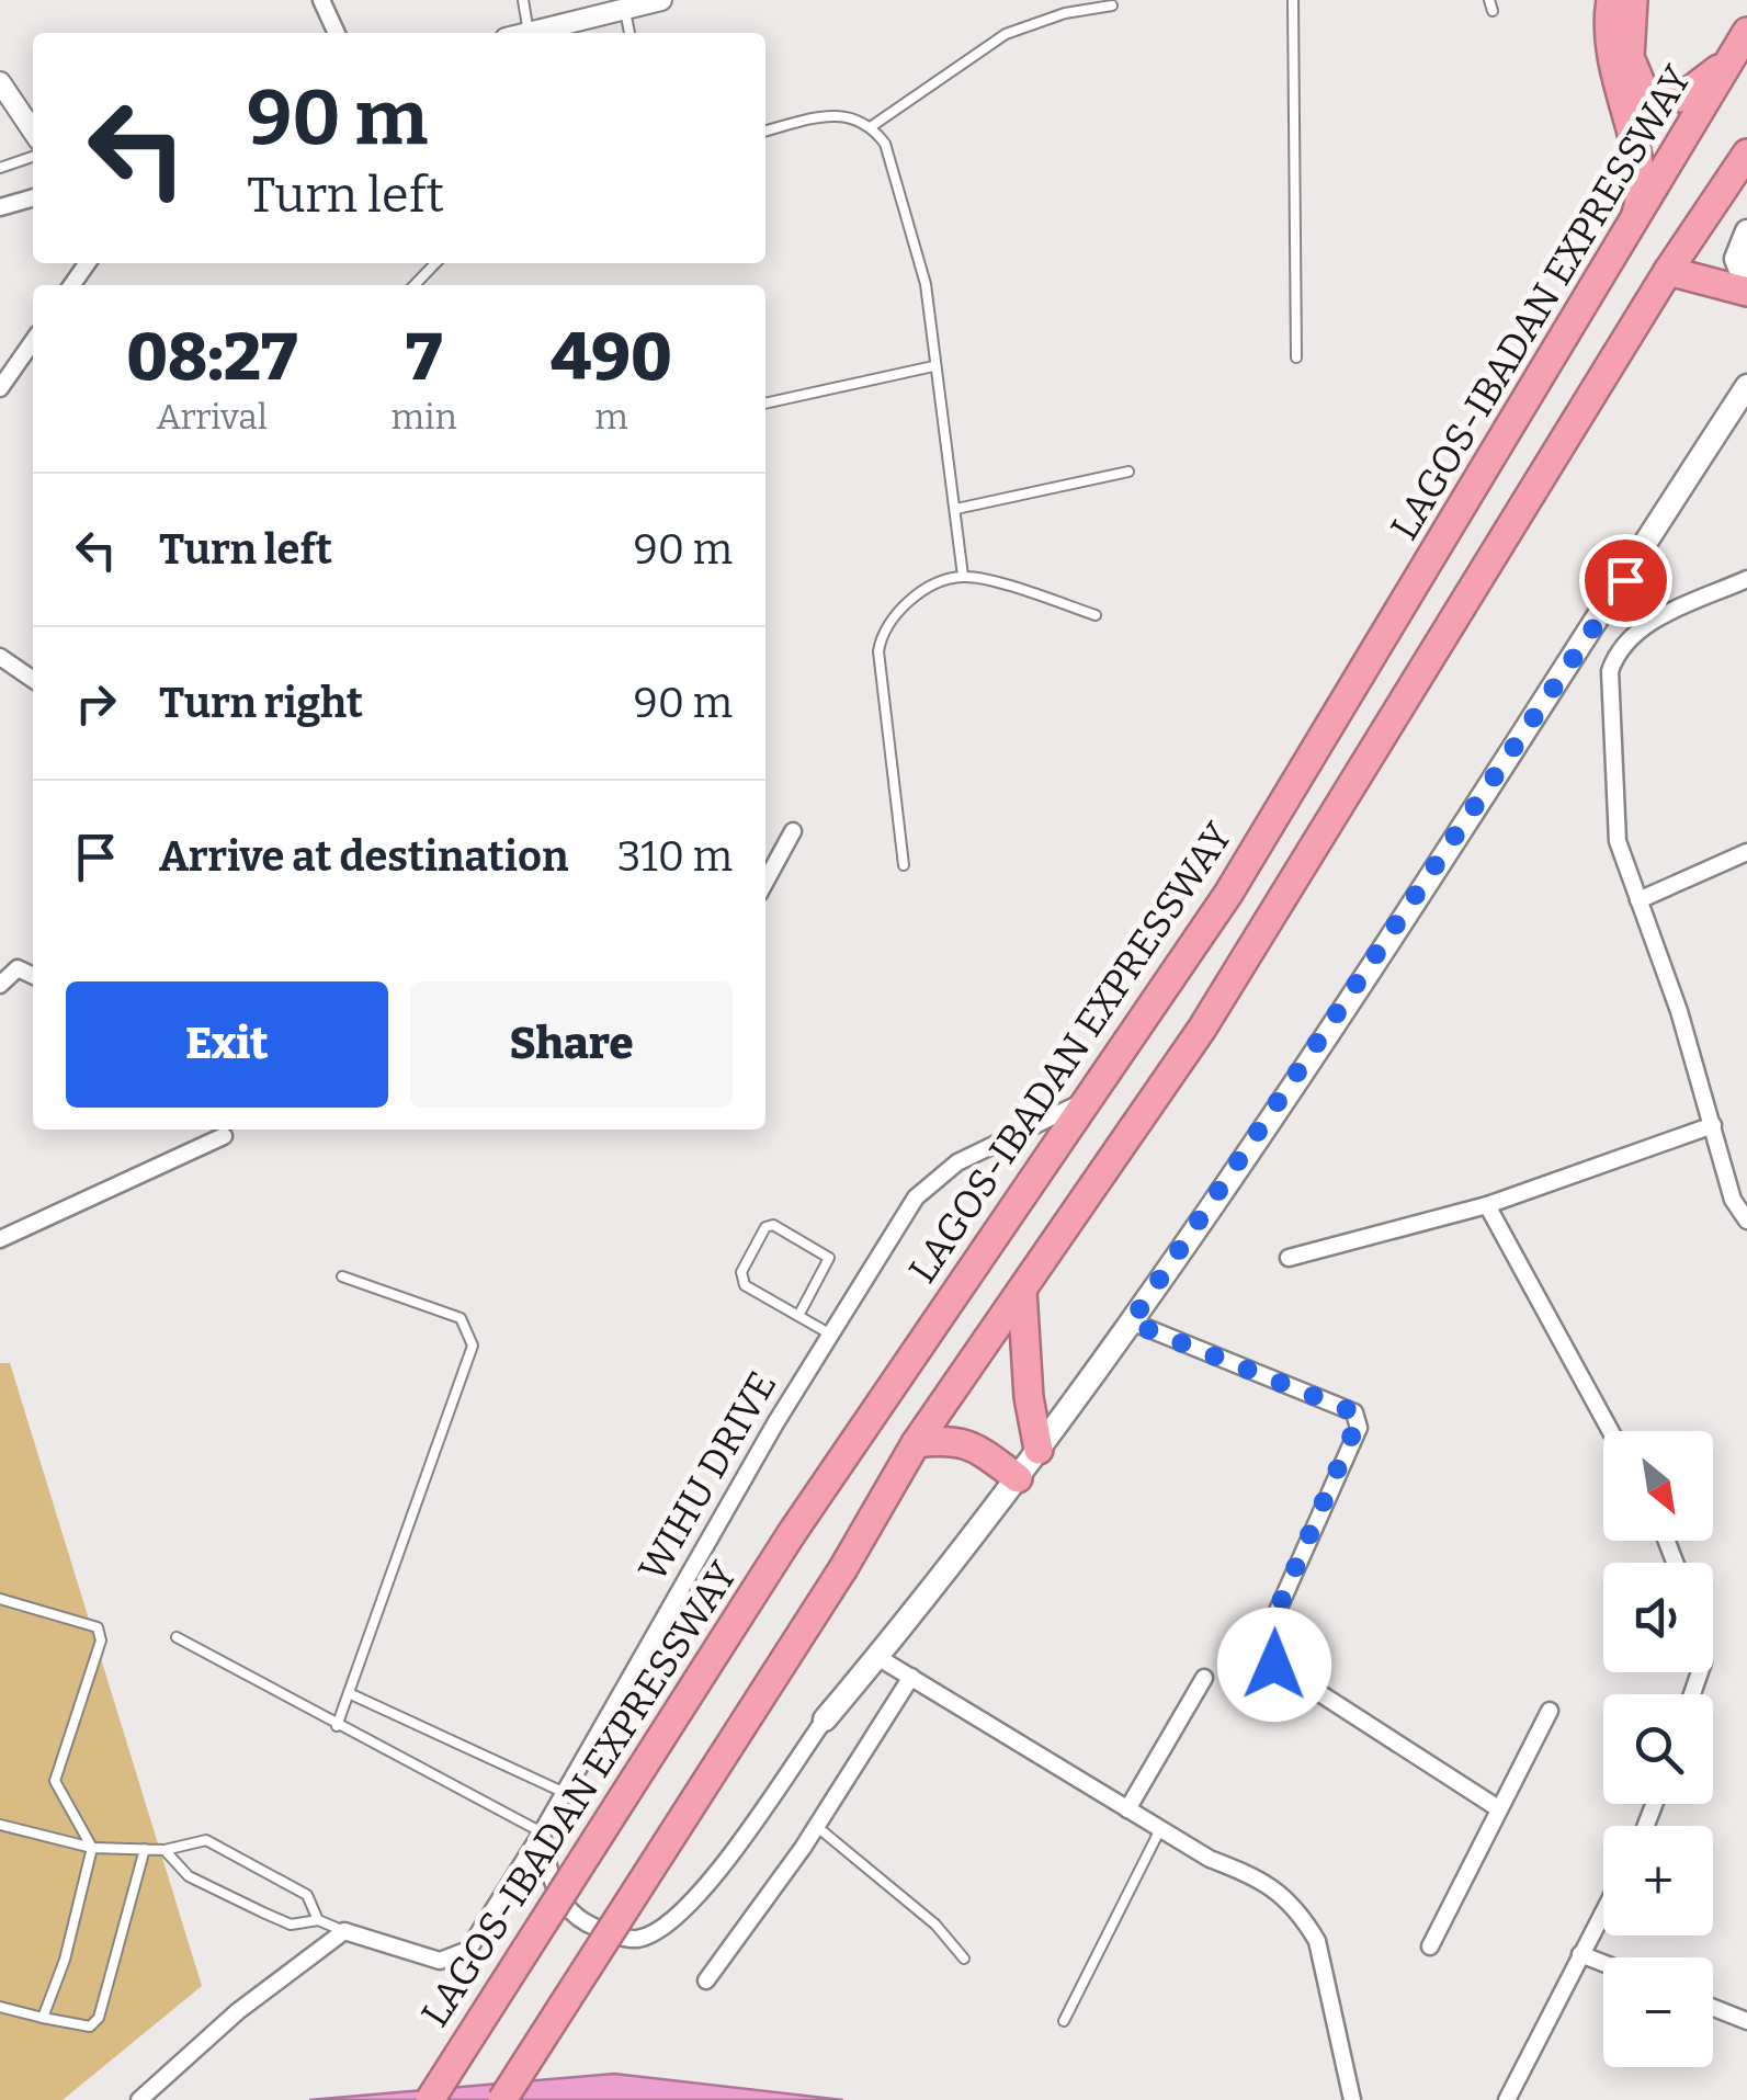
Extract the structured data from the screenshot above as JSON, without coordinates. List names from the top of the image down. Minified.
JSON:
{"streets":{"highway":["LAGOS-IBADAN EXPRESSWAY"],"street":["WIHU DRIVE"]},"crossings":[["LAGOS-IBADAN EXPRESSWAY","WIHU DRIVE"]],"north":"bottom right","page":{"turn":["90 m","Turn left"],"eta":["08:27","Arrival","7","min","490","m"],"list":[{"name":"Turn left","value":"90 m"},{"name":"Turn right","value":"90 m"},{"name":"Arrive at destination","value":"310 m"}],"buttons":["Exit","Share"],"map_buttons":["+","−"]}}
